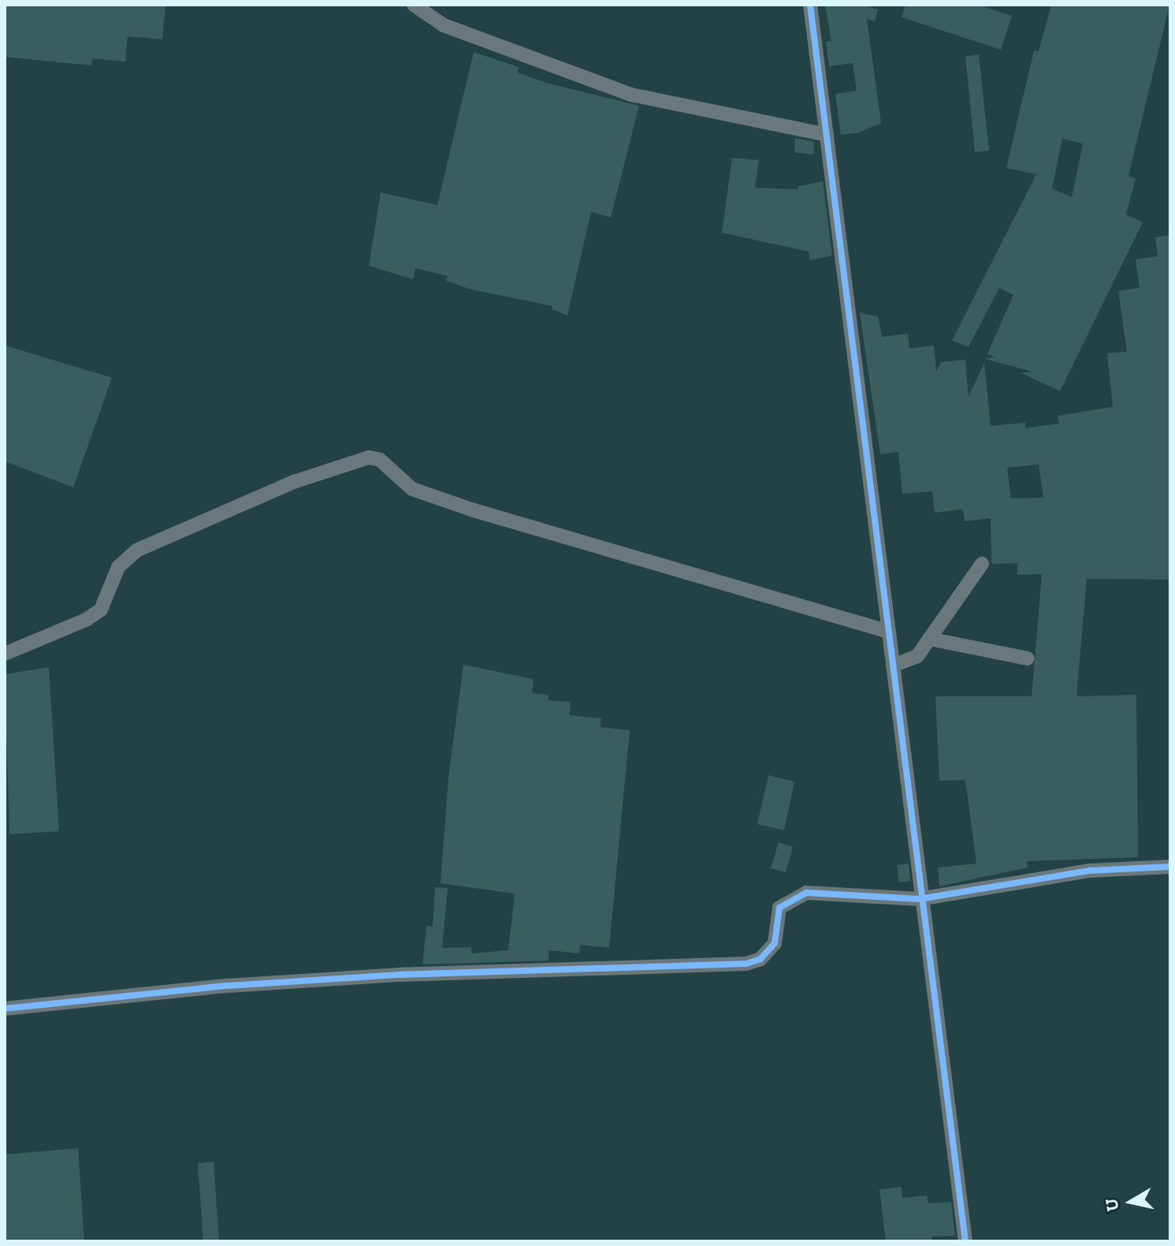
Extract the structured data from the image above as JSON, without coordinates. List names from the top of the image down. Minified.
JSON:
{"north":"left"}
